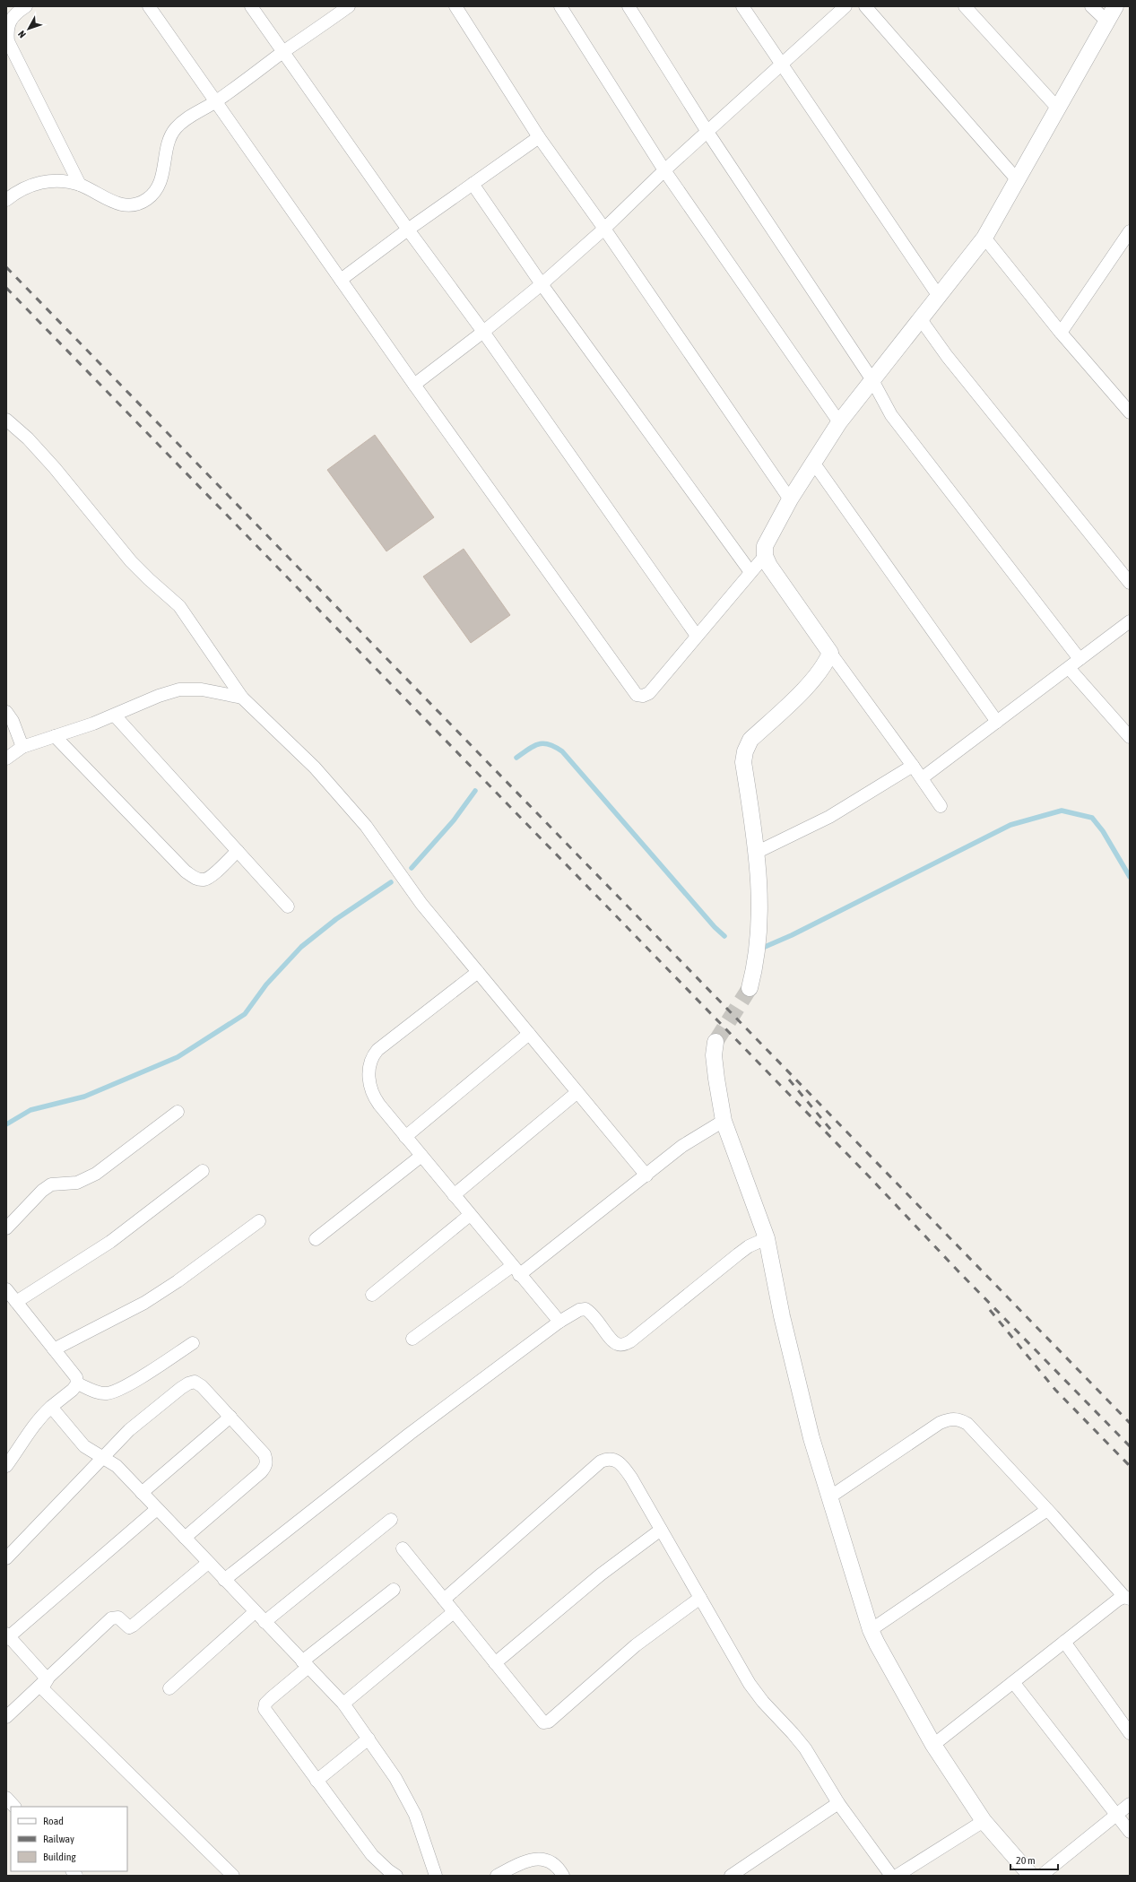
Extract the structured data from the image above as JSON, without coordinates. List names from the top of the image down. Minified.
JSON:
{"legend":["Road","Railway","Building"],"scale_bar":"20 m","north":"bottom left"}
